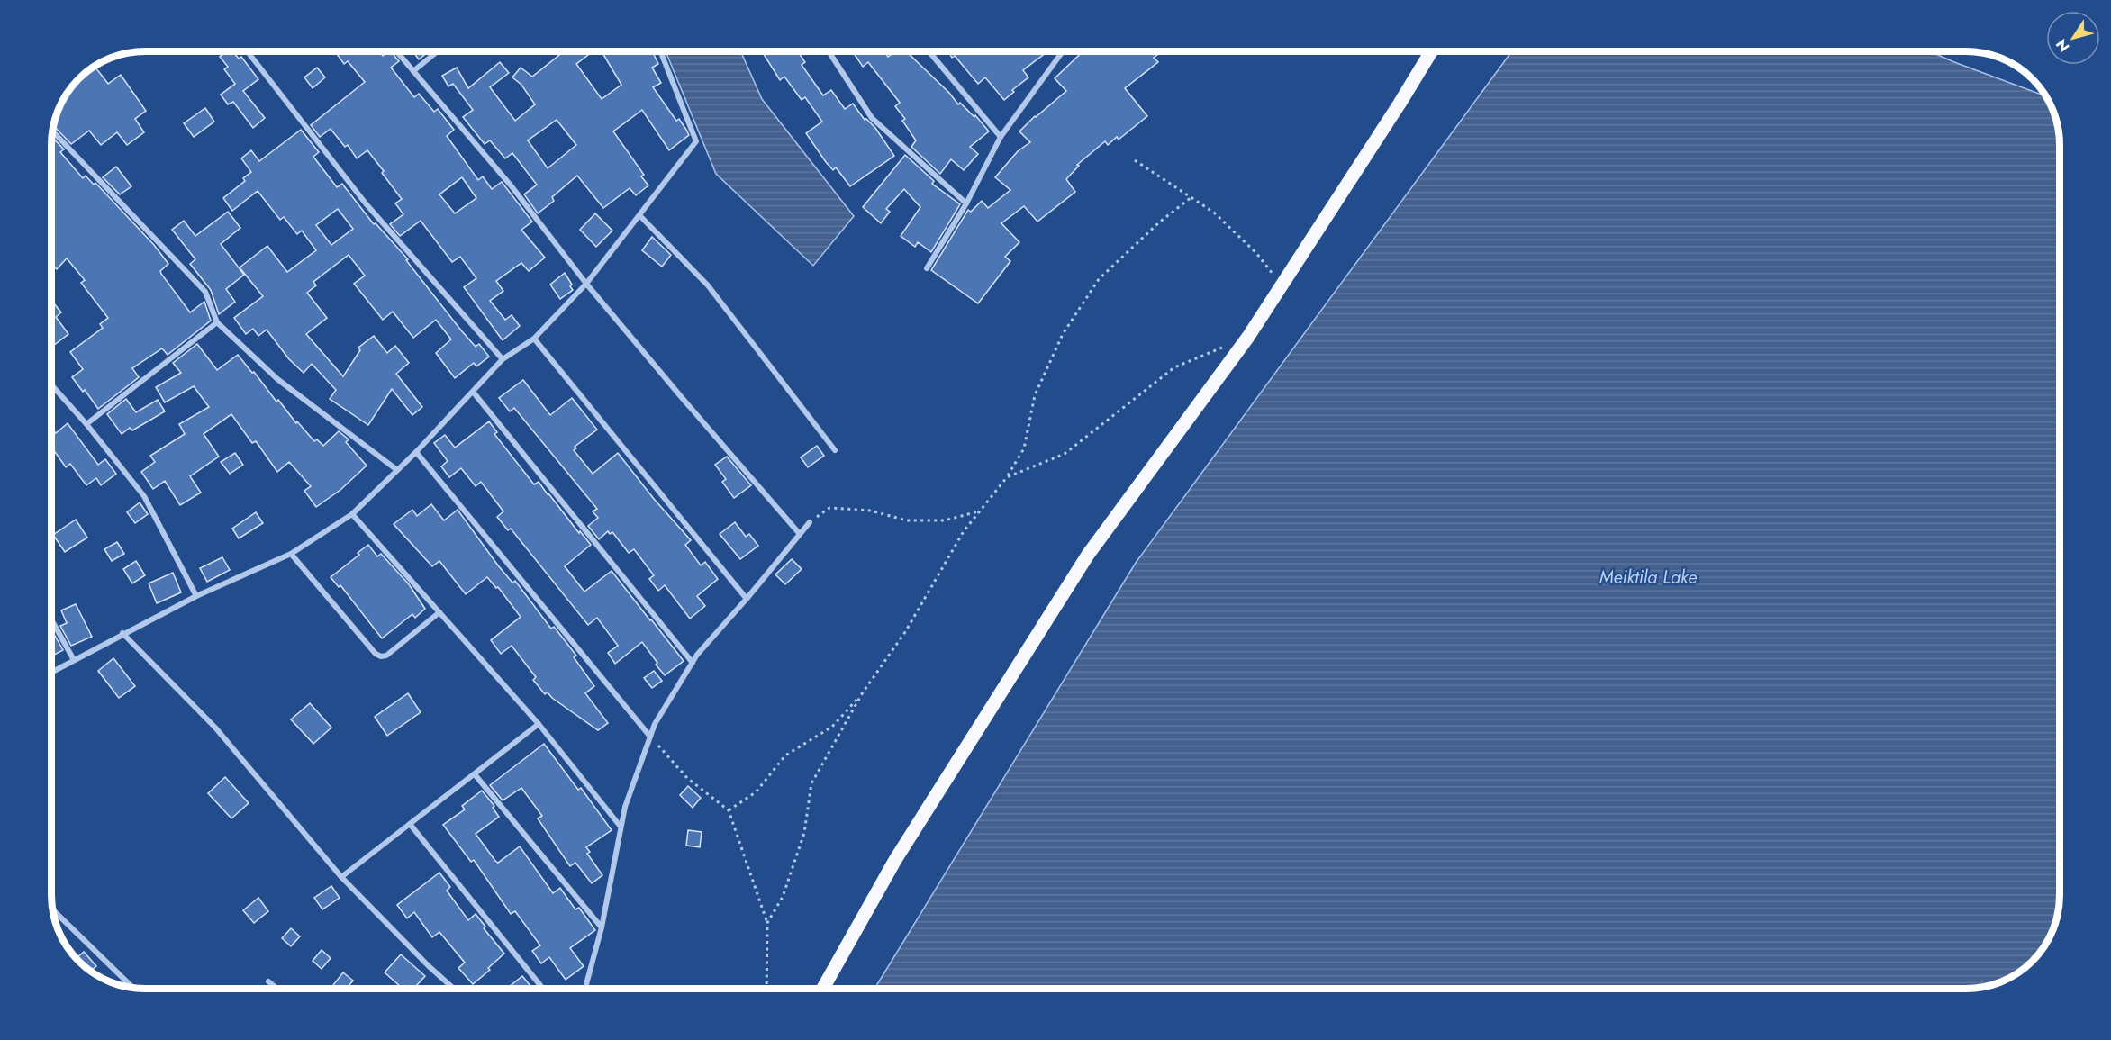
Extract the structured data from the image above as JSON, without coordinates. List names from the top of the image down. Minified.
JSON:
{"water":["Meiktila Lake"],"north":"bottom left"}
